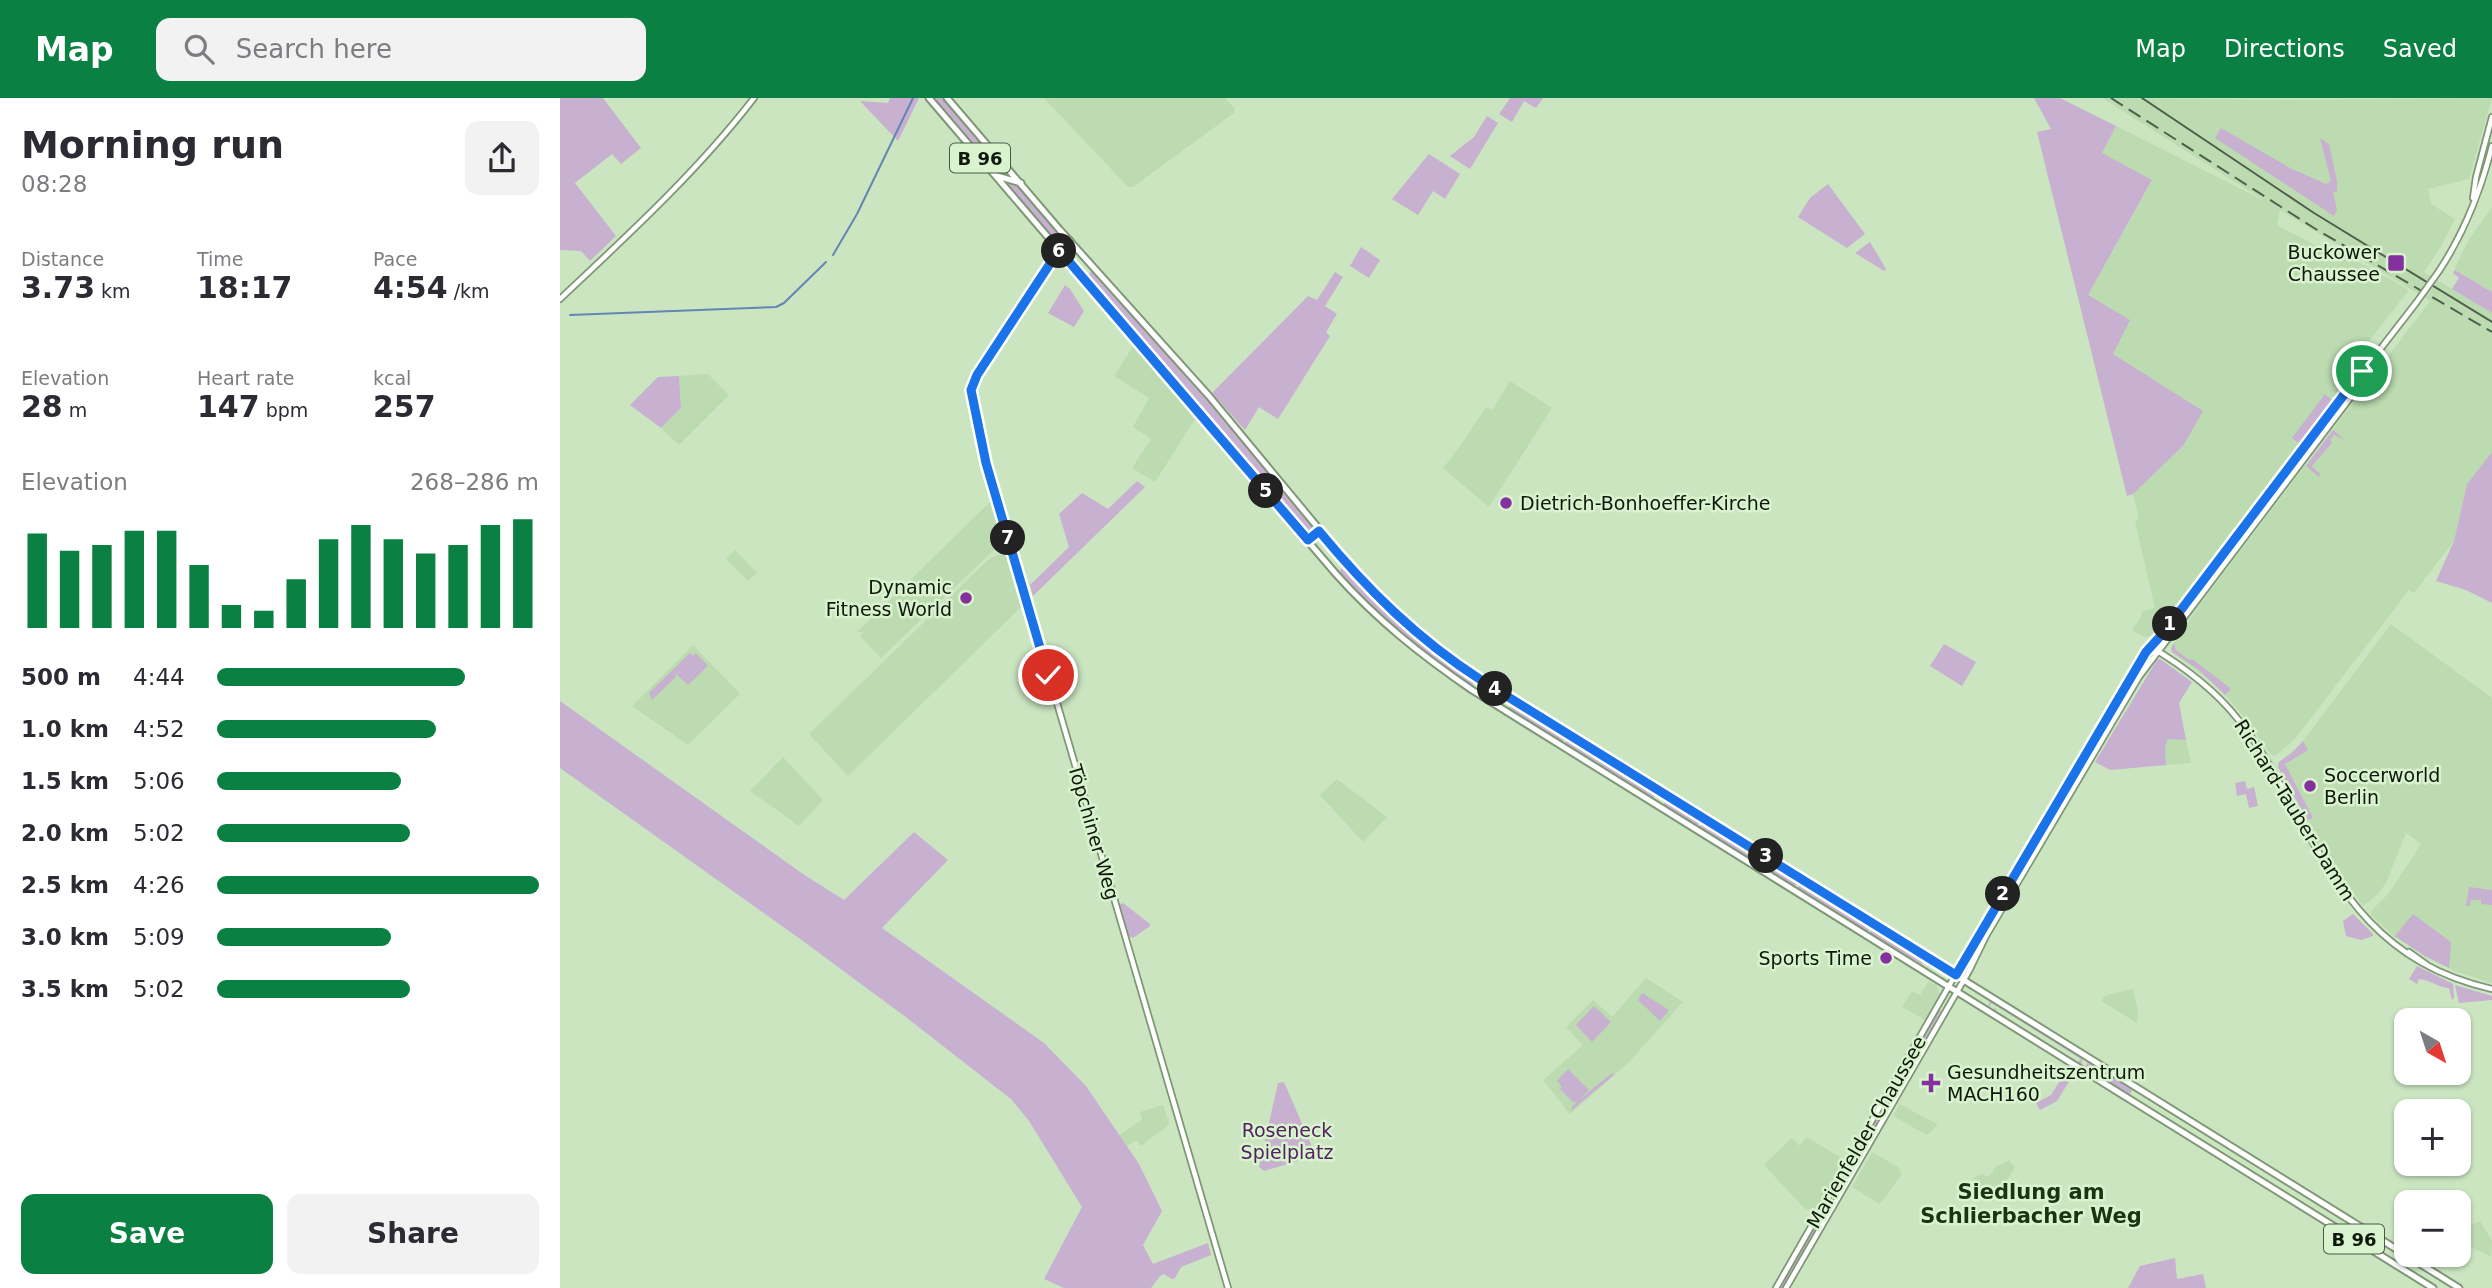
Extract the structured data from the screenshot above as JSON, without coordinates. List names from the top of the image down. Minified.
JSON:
{"streets":{"main road":["B 96","Richard-Tauber-Damm","Töpchiner Weg","Marienfelder Chaussee"]},"crossings":[["B 96","Töpchiner Weg"],["B 96","Marienfelder Chaussee"]],"districts":["Siedlung am Schlierbacher Weg"],"parks":["Roseneck Spielplatz"],"places":{"transit":["Buckower Chaussee"],"other":["Dietrich-Bonhoeffer-Kirche","Dynamic Fitness World","Soccerworld Berlin","Sports Time"],"health":["Gesundheitszentrum MACH160"]},"north":"bottom right","page":{"header":"Map","search":"Search here","nav":["Map","Directions","Saved"],"heading":["Morning run","08:28"],"stats":[["Distance","3.73 km"],["Time","18:17"],["Pace","4:54 /km"],["Elevation","28 m"],["Heart rate","147 bpm"],["kcal","257"]],"pins":["6","5","7","1","4","3","2"],"chart":["Elevation","268–286 m"],"list":[{"name":"500 m","note":"4:44"},{"name":"1.0 km","note":"4:52"},{"name":"1.5 km","note":"5:06"},{"name":"2.0 km","note":"5:02"},{"name":"2.5 km","note":"4:26"},{"name":"3.0 km","note":"5:09"},{"name":"3.5 km","note":"5:02"}],"map_buttons":["+","−"],"buttons":["Save","Share"]}}
